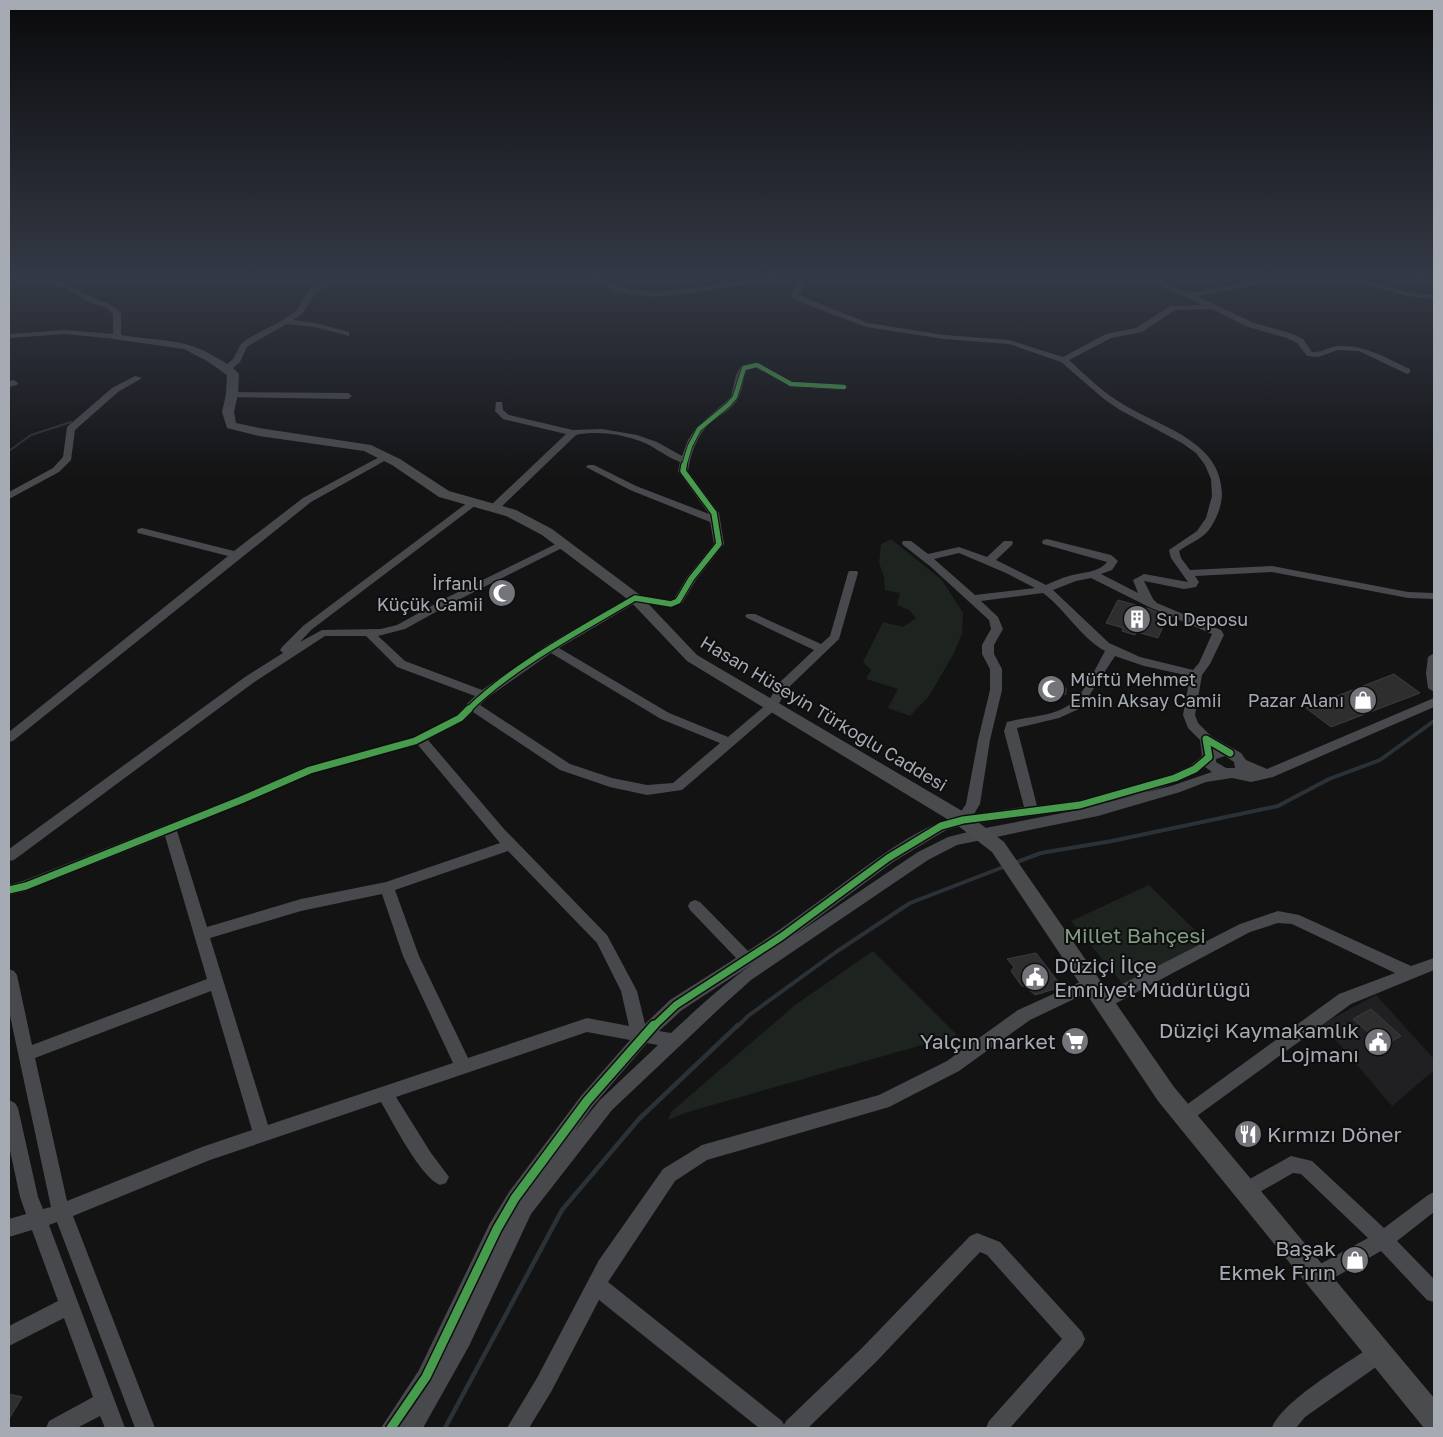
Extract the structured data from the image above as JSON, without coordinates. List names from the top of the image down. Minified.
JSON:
{"streets":{"main road":["Hasan Hüseyin Türkoğlu Caddesi"]},"parks":["Millet Bahçesi"],"places":{"mosque":["İrfanlı Küçük Camii","Müftü Mehmet Emin Aksay Camii"],"building":["Su Deposu"],"shop":["Pazar Alanı","Başak Ekmek Fırın"],"public building":["Düziçi İlçe Emniyet Müdürlüğü","Düziçi Kaymakamlık Lojmanı"],"supermarket":["Yalçın market"],"restaurant":["Kırmızı Döner"]}}
